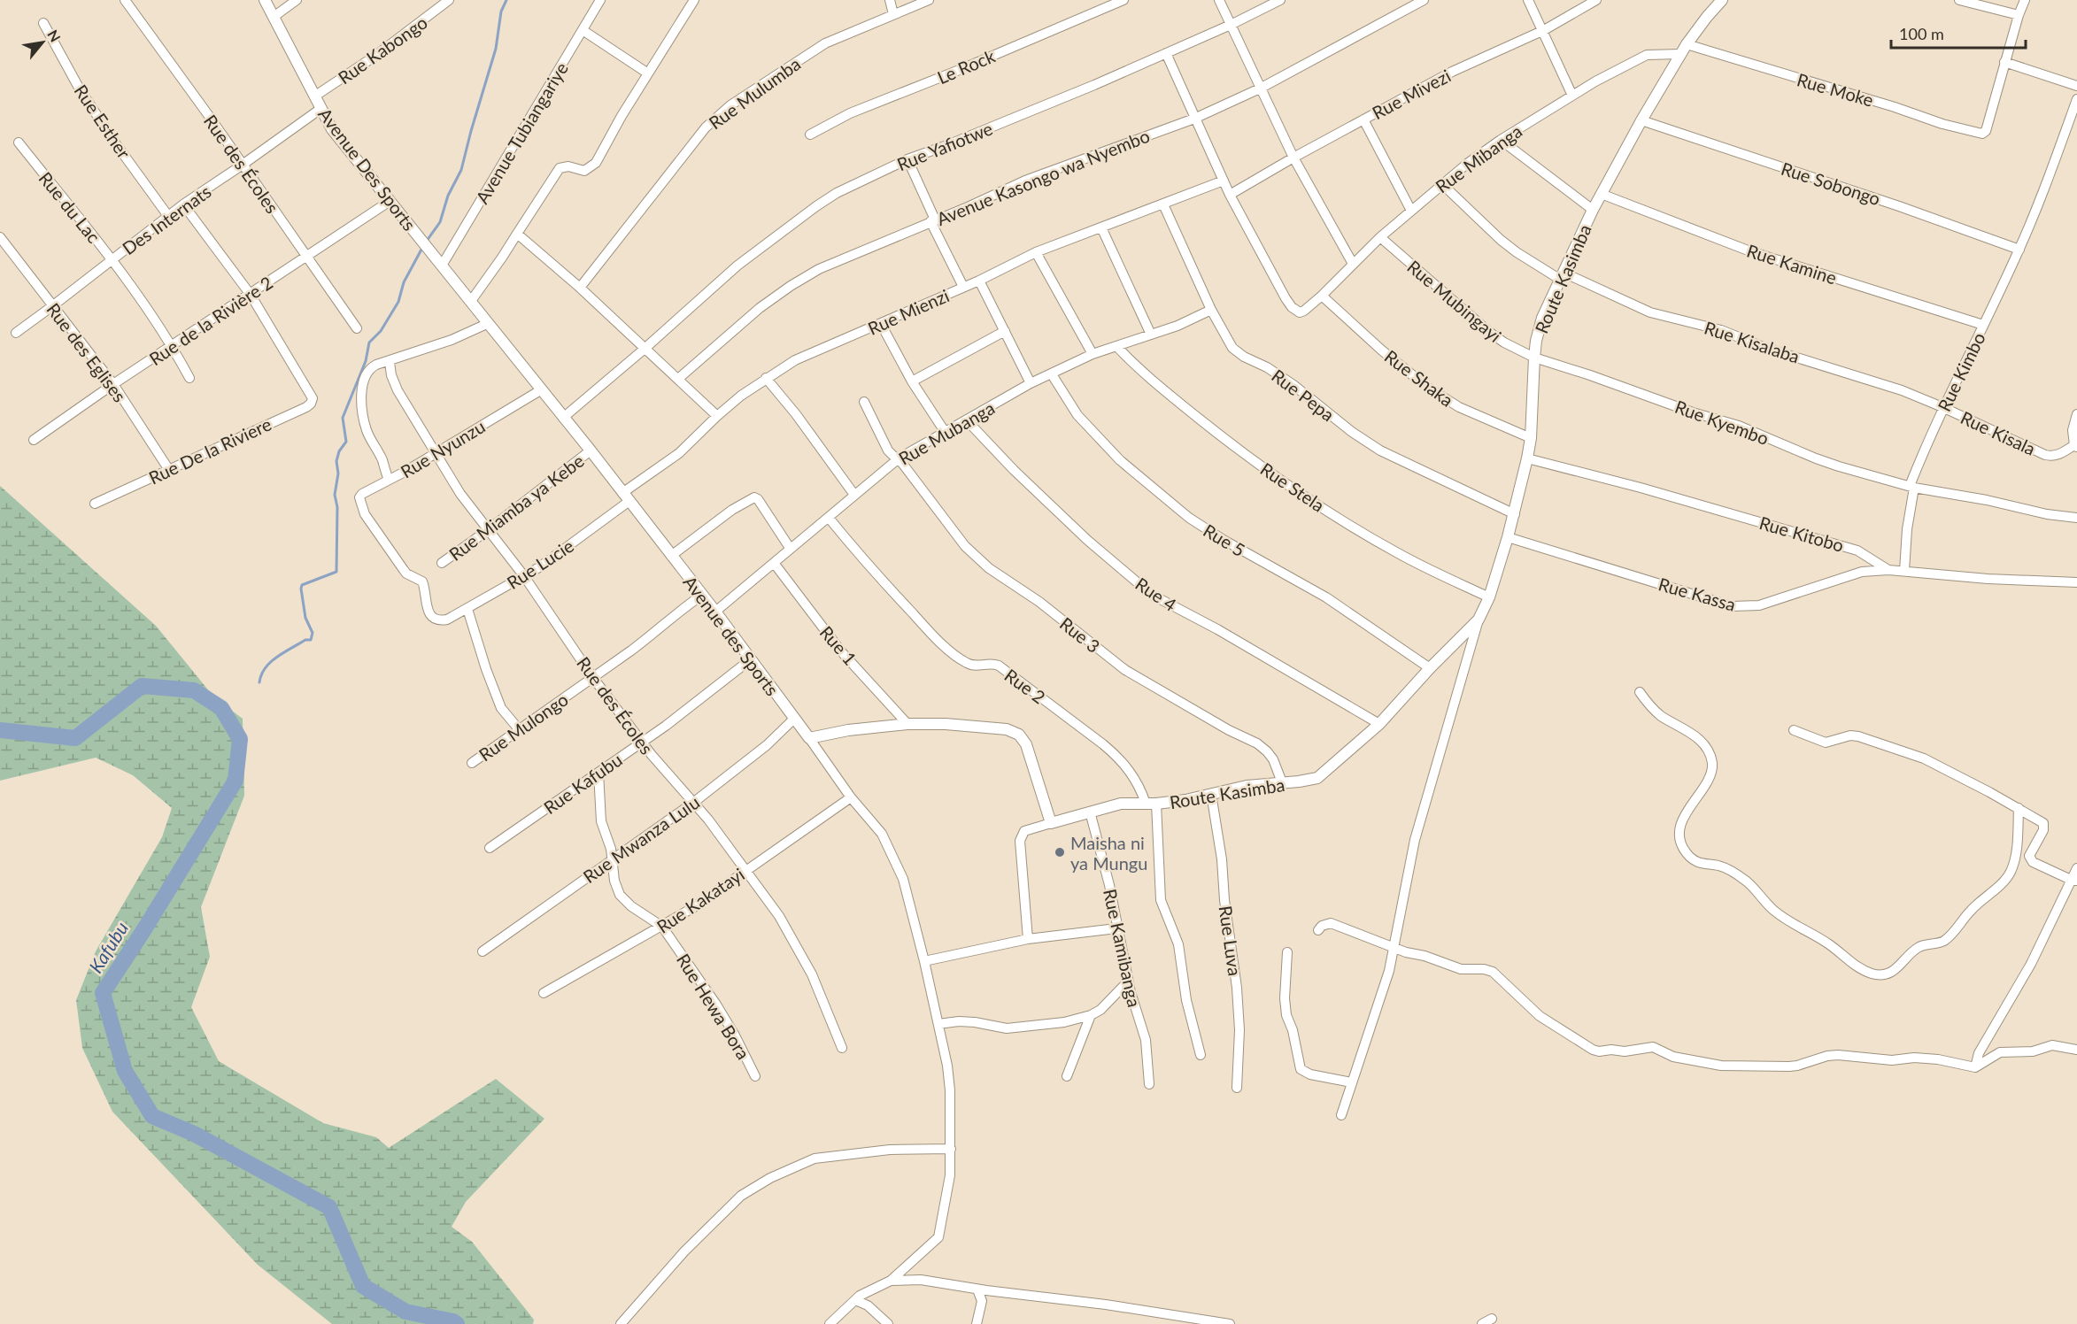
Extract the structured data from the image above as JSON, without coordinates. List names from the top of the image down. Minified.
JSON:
{"streets":{"street":["Rue Kabongo","Le Rock","Rue Moke","Rue Mulumba","Rue Mivezi","Rue Esther","Avenue Tubiangariye","Rue Yafiotwe","Rue Mibanga","Rue des Écoles","Avenue Des Sports","Avenue Kasongo wa Nyembo","Rue Sobongo","Rue du Lac","Des Internats","Rue Kamine","Route Kasimba","Rue Mubingayi","Rue Mienzi","Rue de la Rivière 2","Rue Kisalaba","Rue des Eglises","Rue Kimbo","Rue Shaka","Rue Pepa","Rue Kyembo","Rue Mubanga","Rue Kisala","Rue Nyunzu","Rue De la Riviere","Rue Stela","Rue Miamba ya Kebe","Rue Kitobo","Rue 5","Rue Lucie","Rue 4","Rue Kassa","Rue 3","Avenue des Sports","Rue 1","Rue 2","Rue Mulongo","Rue Kafubu","Rue Mwanza Lulu","Rue Kakatayi","Rue Luva","Rue Kamibanga","Rue Hewa Bora"]},"crossings":[["Rue Kabongo","Avenue Des Sports"],["Rue Kabongo","Avenue des Sports"],["Rue Moke","Rue Mibanga"],["Rue Moke","Route Kasimba"],["Rue Mivezi","Rue Mibanga"],["Rue Esther","Des Internats"],["Avenue Tubiangariye","Avenue des Sports"],["Rue Yafiotwe","Avenue des Sports"],["Rue Mibanga","Route Kasimba"],["Rue Mibanga","Rue Mubingayi"],["Rue Mibanga","Rue Kisalaba"],["Rue Mibanga","Rue Shaka"],["Rue des Écoles","Des Internats"],["Rue des Écoles","Rue de la Rivière 2"],["Rue des Écoles","Rue Nyunzu"],["Rue des Écoles","Rue Miamba ya Kebe"],["Rue des Écoles","Rue Lucie"],["Rue des Écoles","Rue Mulongo"],["Rue des Écoles","Rue Kafubu"],["Rue des Écoles","Rue Mwanza Lulu"],["Rue des Écoles","Rue Kakatayi"],["Avenue Des Sports","Des Internats"],["Avenue Des Sports","Rue de la Rivière 2"],["Avenue Des Sports","Avenue des Sports"],["Rue Sobongo","Route Kasimba"],["Rue Sobongo","Rue Kimbo"],["Rue du Lac","Des Internats"],["Rue du Lac","Rue de la Rivière 2"],["Des Internats","Rue des Eglises"],["Rue Kamine","Route Kasimba"],["Rue Kamine","Rue Kimbo"],["Route Kasimba","Rue Mubingayi"],["Route Kasimba","Rue Kisalaba"],["Route Kasimba","Rue Shaka"],["Route Kasimba","Rue Pepa"],["Route Kasimba","Rue Kyembo"],["Route Kasimba","Rue Stela"],["Route Kasimba","Rue Kitobo"],["Route Kasimba","Rue 5"],["Route Kasimba","Rue 4"],["Route Kasimba","Rue Kassa"],["Route Kasimba","Rue 3"],["Route Kasimba","Rue 2"],["Route Kasimba","Rue Luva"],["Route Kasimba","Rue Kamibanga"],["Rue Mubingayi","Rue Kyembo"],["Rue Mienzi","Rue Pepa"],["Rue Mienzi","Rue Lucie"],["Rue Mienzi","Avenue des Sports"],["Rue de la Rivière 2","Rue des Eglises"],["Rue de la Rivière 2","Rue De la Riviere"],["Rue Kisalaba","Rue Kimbo"],["Rue Kisalaba","Rue Kisala"],["Rue des Eglises","Rue De la Riviere"],["Rue Kimbo","Rue Kyembo"],["Rue Kimbo","Rue Kisala"],["Rue Kimbo","Rue Kitobo"],["Rue Pepa","Rue Mubanga"],["Rue Mubanga","Rue Stela"],["Rue Mubanga","Rue 5"],["Rue Mubanga","Rue 4"],["Rue Mubanga","Rue 3"],["Rue Mubanga","Avenue des Sports"],["Rue Mubanga","Rue 1"],["Rue Mubanga","Rue 2"],["Rue Nyunzu","Rue Lucie"],["Rue Nyunzu","Avenue des Sports"],["Rue Miamba ya Kebe","Avenue des Sports"],["Rue Kitobo","Rue Kassa"],["Rue Lucie","Avenue des Sports"],["Avenue des Sports","Rue Mulongo"],["Avenue des Sports","Rue Kafubu"],["Avenue des Sports","Rue Mwanza Lulu"],["Avenue des Sports","Rue Kakatayi"],["Rue Kafubu","Rue Hewa Bora"],["Rue Mwanza Lulu","Rue Hewa Bora"],["Rue Kakatayi","Rue Hewa Bora"]],"water":["Kafubu"],"places":["Maisha ni ya Mungu"],"scale_bar":"100 m","north":"top right"}
